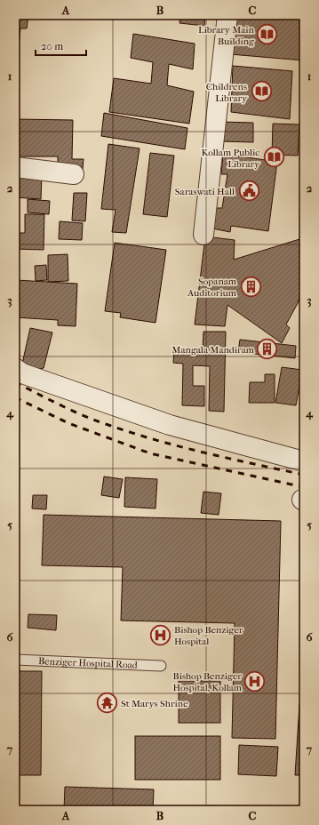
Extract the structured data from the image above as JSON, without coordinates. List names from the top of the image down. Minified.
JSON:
{"streets":{"lane":["Benziger Hospital Road"]},"places":{"library":["Library Main Building","Childrens Library","Kollam Public Library"],"public building":["Saraswati Hall"],"building":["Sopanam Auditorium","Mangala Mandiram"],"hospital":["Bishop Benziger Hospital","Bishop Benziger Hospital, Kollam"],"temple":["St Marys Shrine"]},"scale_bar":"20 m","grid":{"columns":["A","B","C"],"rows":["1","2","3","4","5","6","7"]}}
